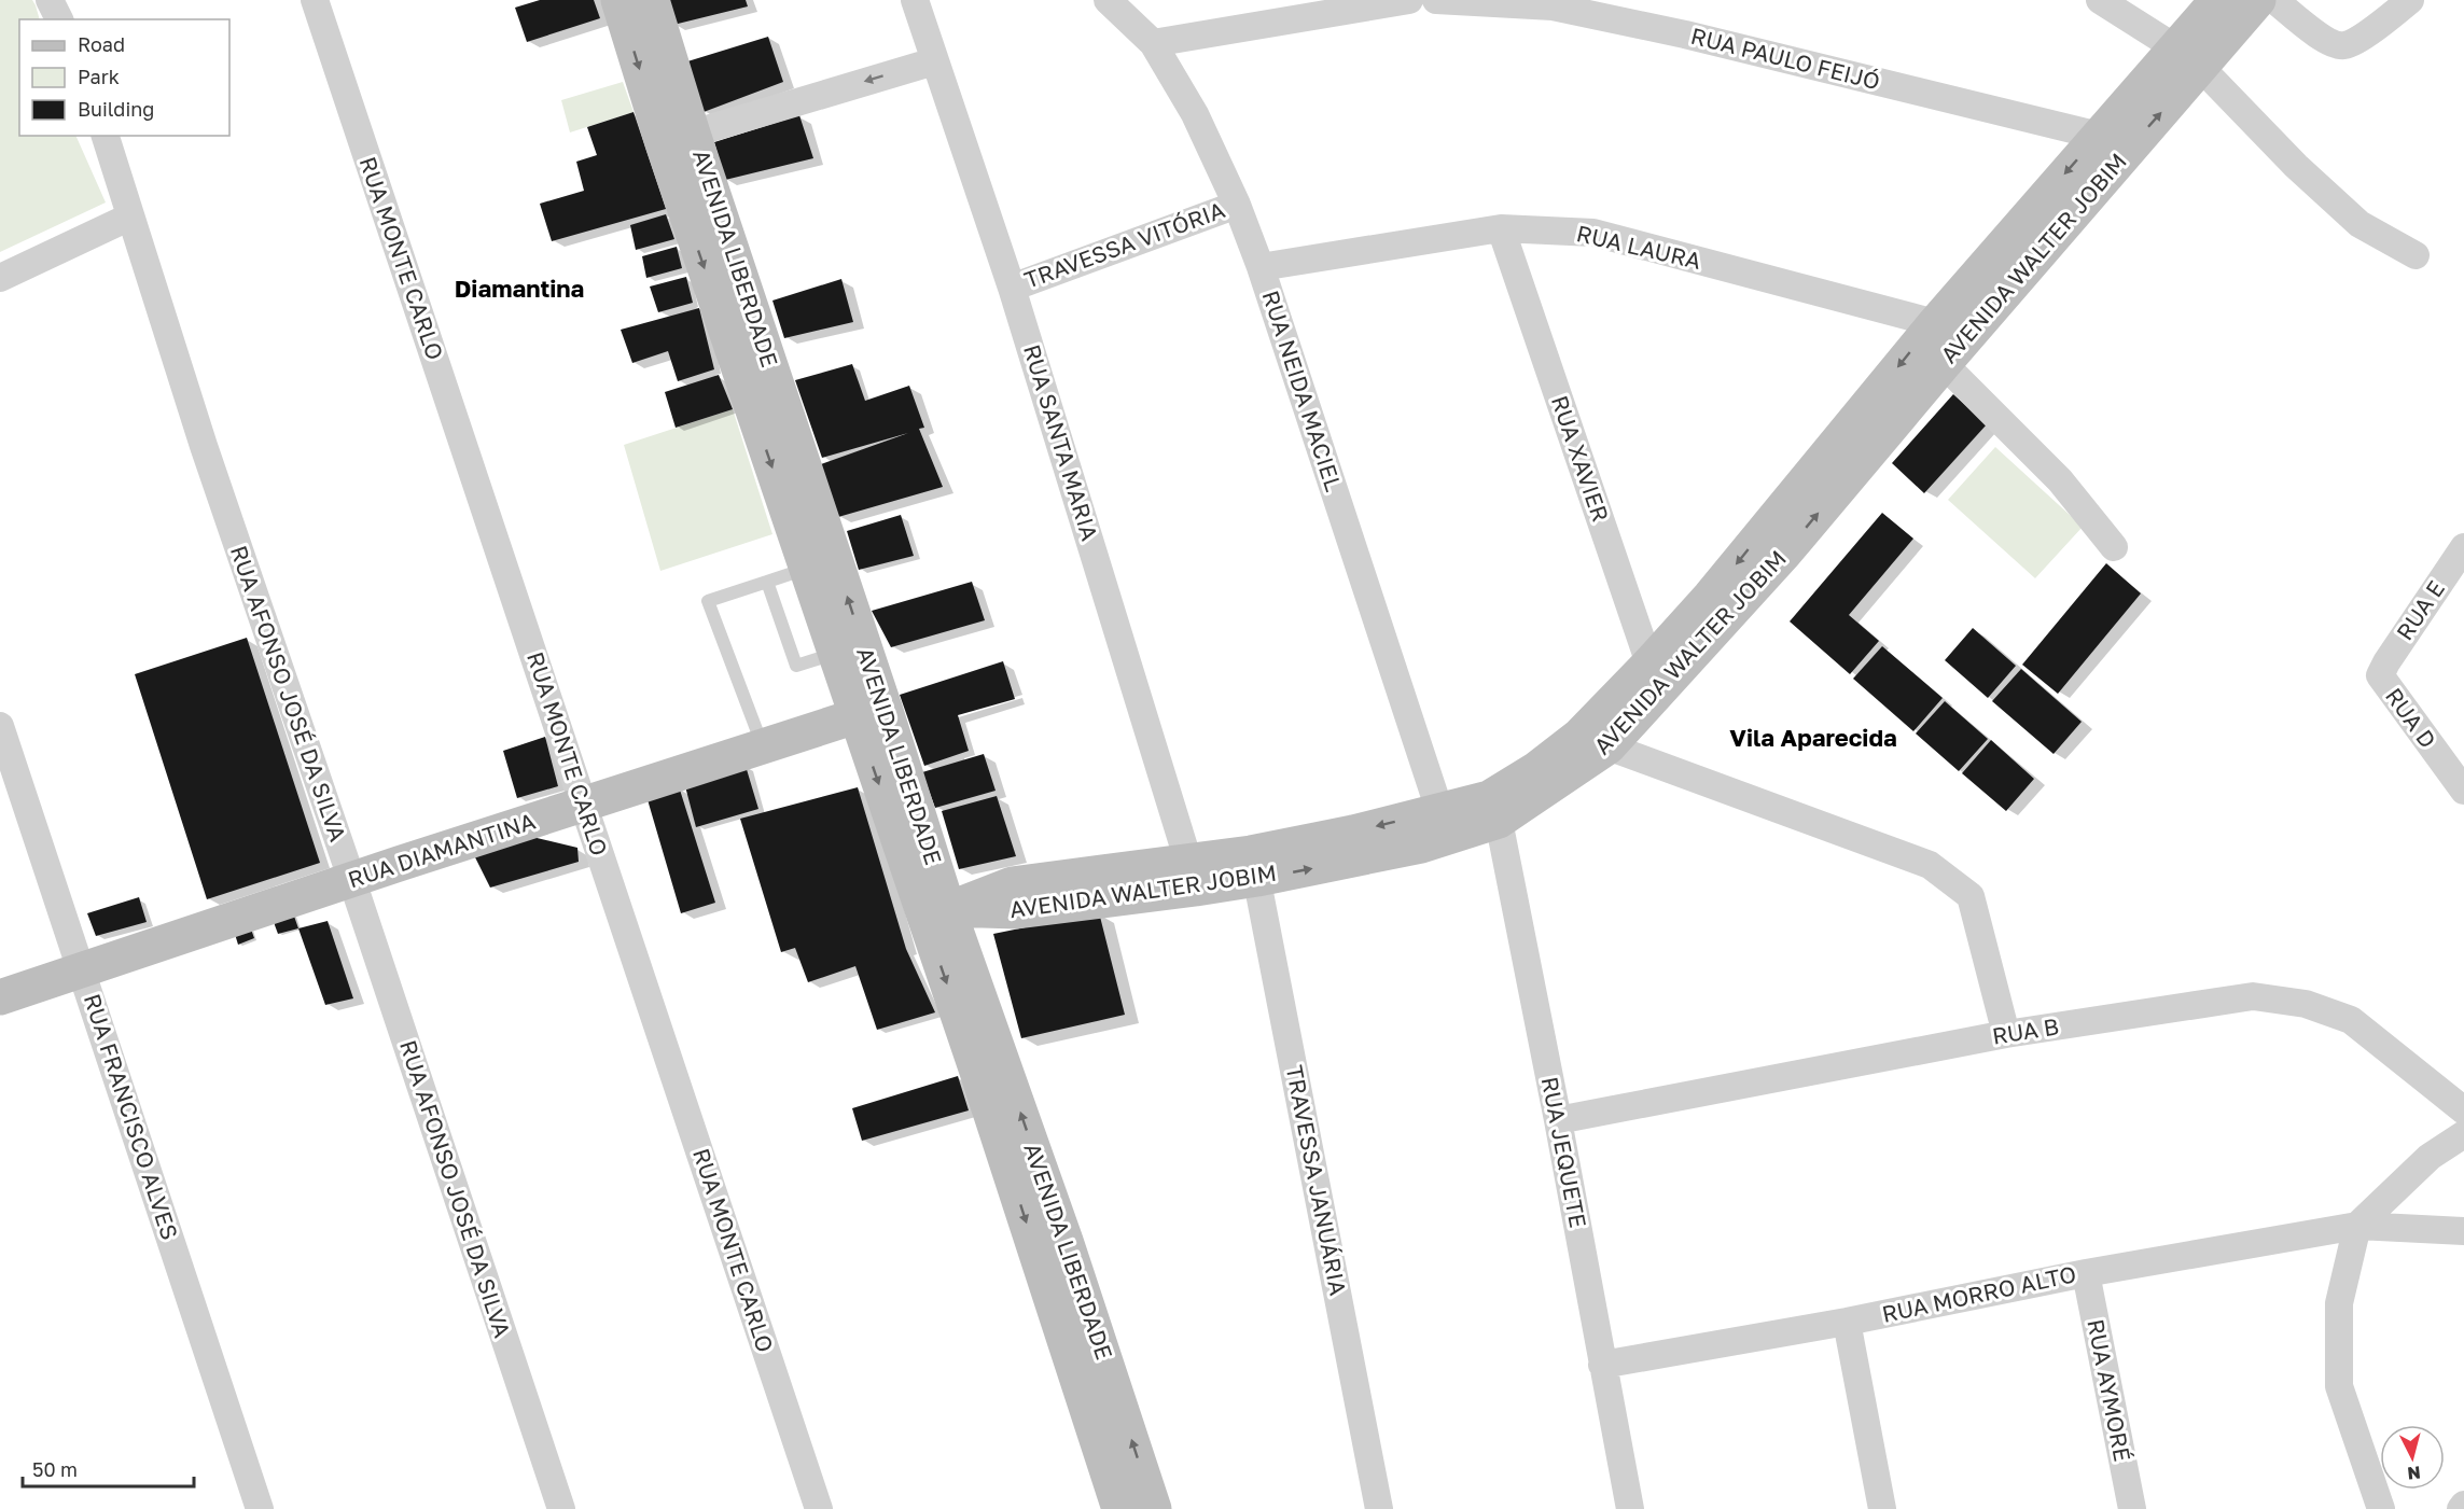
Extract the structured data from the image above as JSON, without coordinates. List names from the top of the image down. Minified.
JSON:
{"streets":{"main road":["AVENIDA LIBERDADE","AVENIDA WALTER JOBIM","RUA DIAMANTINA"],"street":["RUA PAULO FEIJÓ","TRAVESSA VITÓRIA","RUA LAURA","RUA MONTE CARLO","RUA NEIDA MACIEL","RUA SANTA MARIA","RUA XAVIER","RUA E","RUA AFONSO JOSÉ DA SILVA","RUA D","RUA B","RUA FRANCISCO ALVES","RUA JEQUETE","TRAVESSA JANUÁRIA","RUA MORRO ALTO","RUA AYMORÉ"]},"crossings":[["RUA PAULO FEIJÓ","AVENIDA WALTER JOBIM"],["TRAVESSA VITÓRIA","RUA NEIDA MACIEL"],["TRAVESSA VITÓRIA","RUA SANTA MARIA"],["RUA LAURA","AVENIDA WALTER JOBIM"],["RUA LAURA","RUA NEIDA MACIEL"],["RUA LAURA","RUA XAVIER"],["RUA MONTE CARLO","RUA DIAMANTINA"],["AVENIDA LIBERDADE","AVENIDA WALTER JOBIM"],["AVENIDA LIBERDADE","RUA DIAMANTINA"],["AVENIDA WALTER JOBIM","RUA NEIDA MACIEL"],["AVENIDA WALTER JOBIM","RUA SANTA MARIA"],["AVENIDA WALTER JOBIM","RUA XAVIER"],["AVENIDA WALTER JOBIM","RUA JEQUETE"],["AVENIDA WALTER JOBIM","TRAVESSA JANUÁRIA"],["RUA E","RUA D"],["RUA AFONSO JOSÉ DA SILVA","RUA DIAMANTINA"],["RUA DIAMANTINA","RUA FRANCISCO ALVES"],["RUA B","RUA JEQUETE"],["RUA JEQUETE","RUA MORRO ALTO"],["RUA MORRO ALTO","RUA AYMORÉ"]],"districts":["Diamantina","Vila Aparecida"],"legend":["Road","Park","Building"],"scale_bar":"50 m","north":"bottom"}
